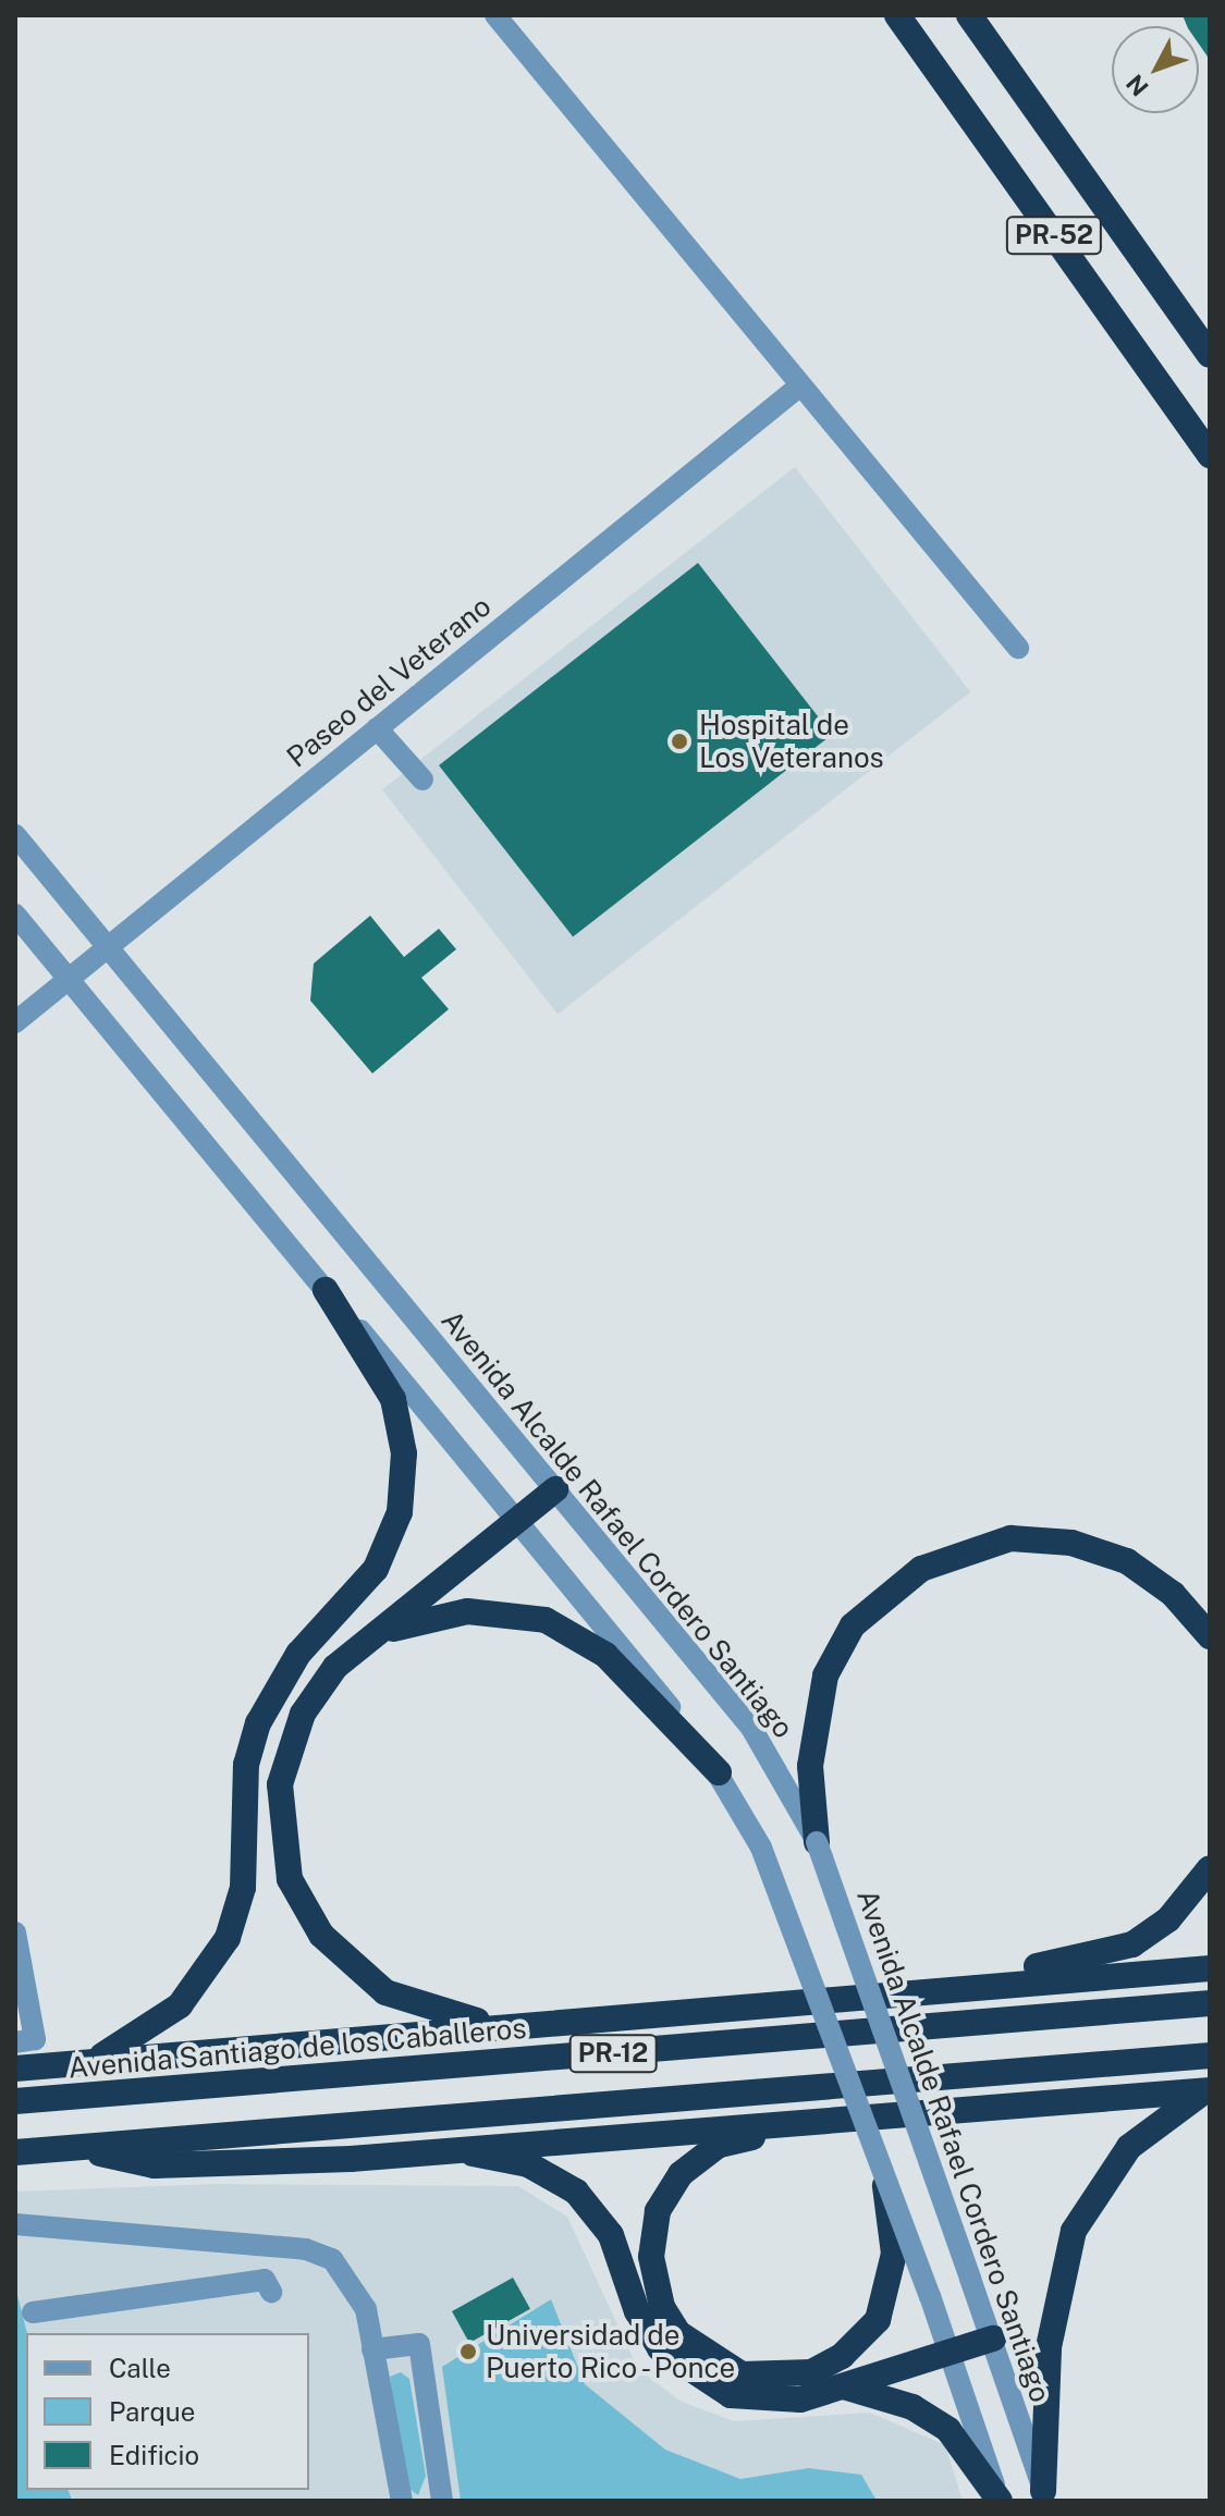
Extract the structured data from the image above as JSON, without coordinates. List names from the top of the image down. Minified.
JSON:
{"streets":{"highway":["PR-52","Avenida Santiago de los Caballeros","PR-12"],"street":["Paseo del Veterano","Avenida Alcalde Rafael Cordero Santiago"]},"crossings":[["Paseo del Veterano","Avenida Alcalde Rafael Cordero Santiago"]],"places":["Hospital de Los Veteranos","Universidad de Puerto Rico - Ponce"],"legend":["Calle","Parque","Edificio"],"north":"bottom left"}
